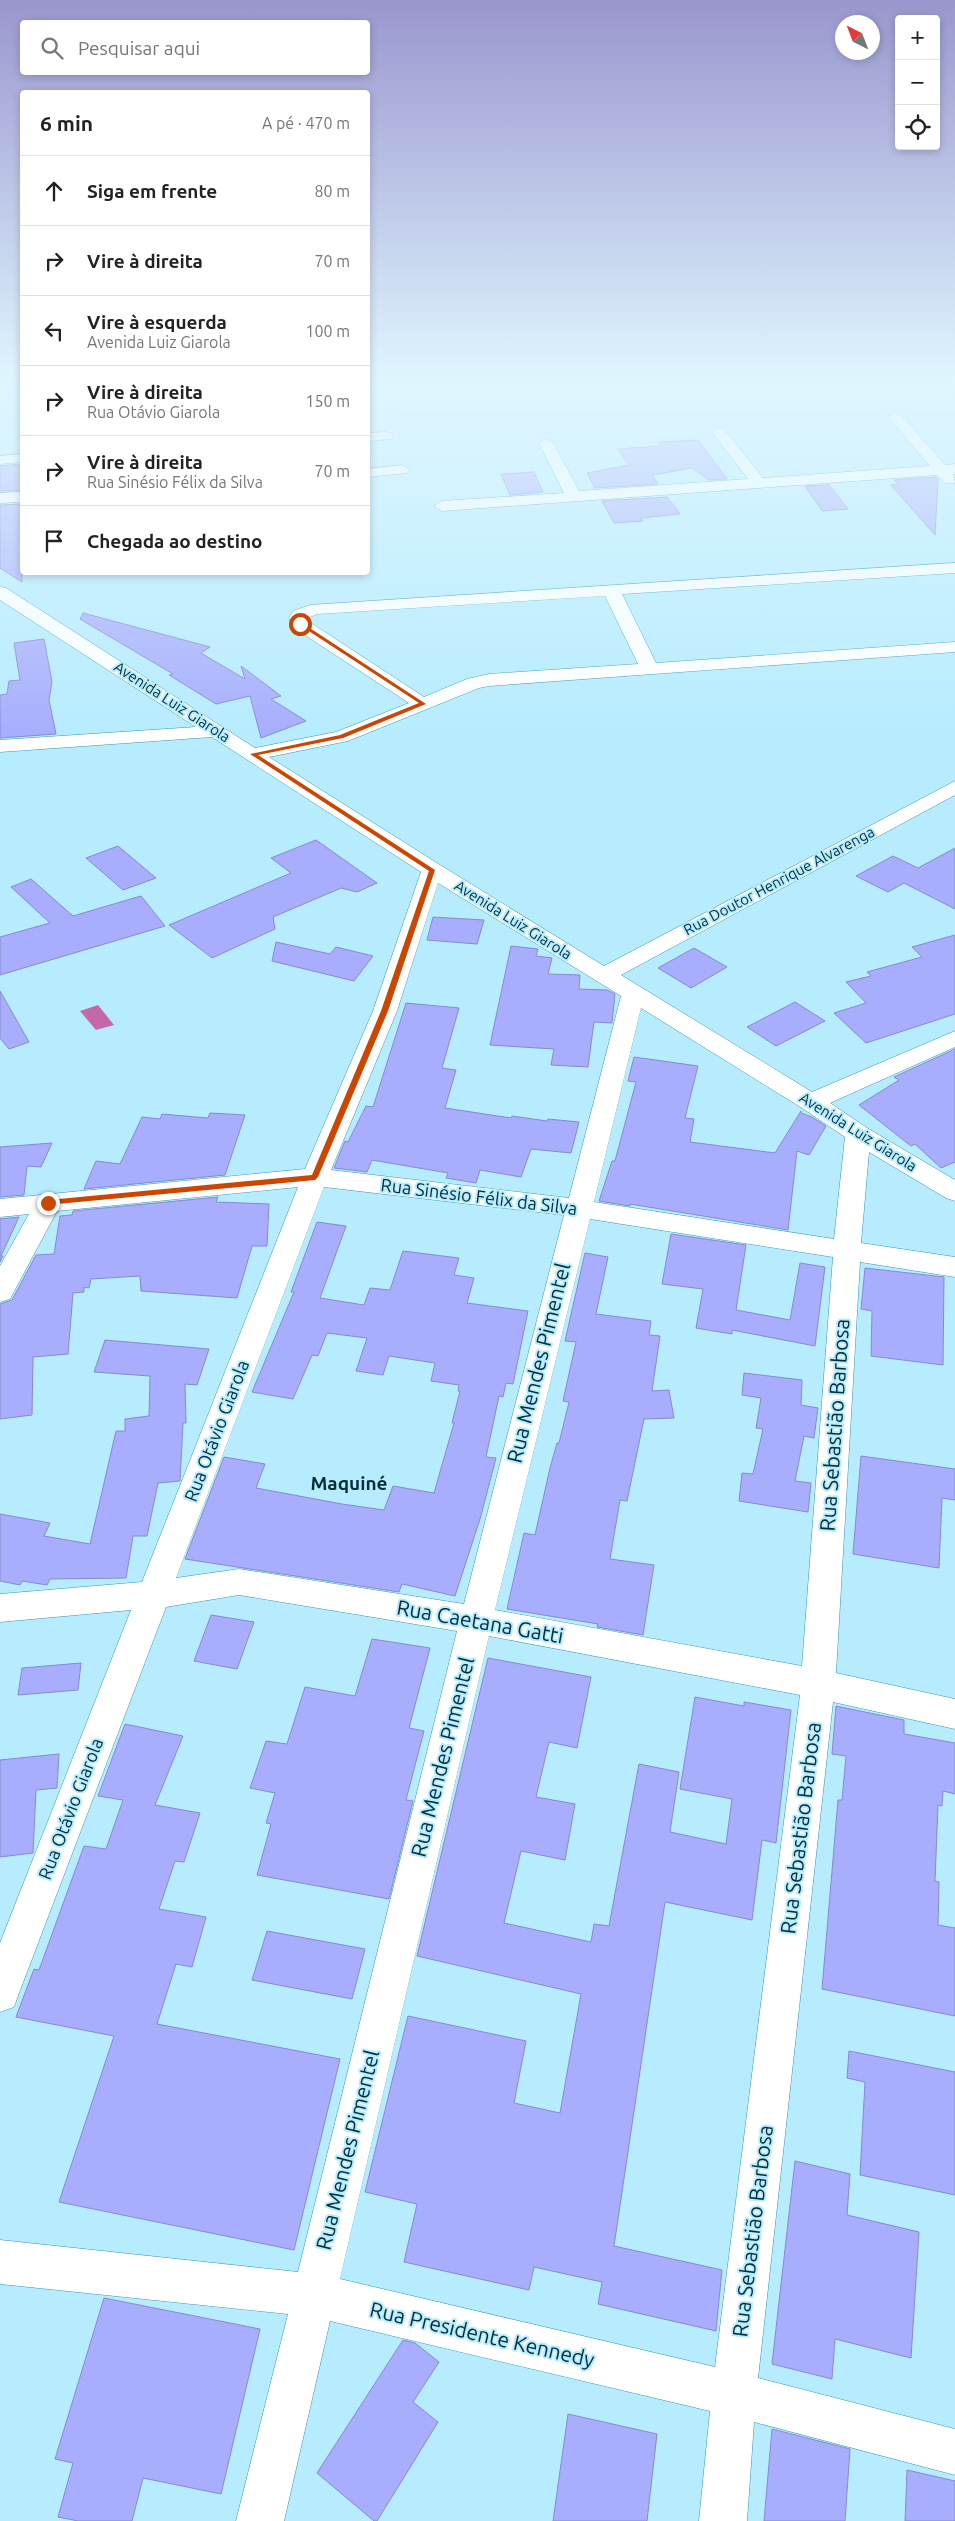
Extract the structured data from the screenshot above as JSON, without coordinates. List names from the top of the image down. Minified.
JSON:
{"streets":{"street":["Avenida Luiz Giarola","Rua Doutor Henrique Alvarenga","Rua Sinésio Félix da Silva","Rua Mendes Pimentel","Rua Sebastião Barbosa","Rua Otávio Giarola","Rua Caetana Gatti","Rua Presidente Kennedy"]},"crossings":[["Avenida Luiz Giarola","Rua Doutor Henrique Alvarenga"],["Avenida Luiz Giarola","Rua Mendes Pimentel"],["Avenida Luiz Giarola","Rua Sebastião Barbosa"],["Avenida Luiz Giarola","Rua Otávio Giarola"],["Rua Sinésio Félix da Silva","Rua Mendes Pimentel"],["Rua Sinésio Félix da Silva","Rua Sebastião Barbosa"],["Rua Sinésio Félix da Silva","Rua Otávio Giarola"],["Rua Mendes Pimentel","Rua Caetana Gatti"],["Rua Mendes Pimentel","Rua Presidente Kennedy"],["Rua Sebastião Barbosa","Rua Caetana Gatti"],["Rua Sebastião Barbosa","Rua Presidente Kennedy"],["Rua Otávio Giarola","Rua Caetana Gatti"]],"districts":["Maquiné"],"north":"top left","page":{"map_buttons":["+","−"],"search":"Pesquisar aqui","heading":["6 min","A pé · 470 m"],"list":[["Siga em frente","80 m"],["Vire à direita","70 m"],["Vire à esquerda","Avenida Luiz Giarola","100 m"],["Vire à direita","Rua Otávio Giarola","150 m"],["Vire à direita","Rua Sinésio Félix da Silva","70 m"],"Chegada ao destino"]}}
